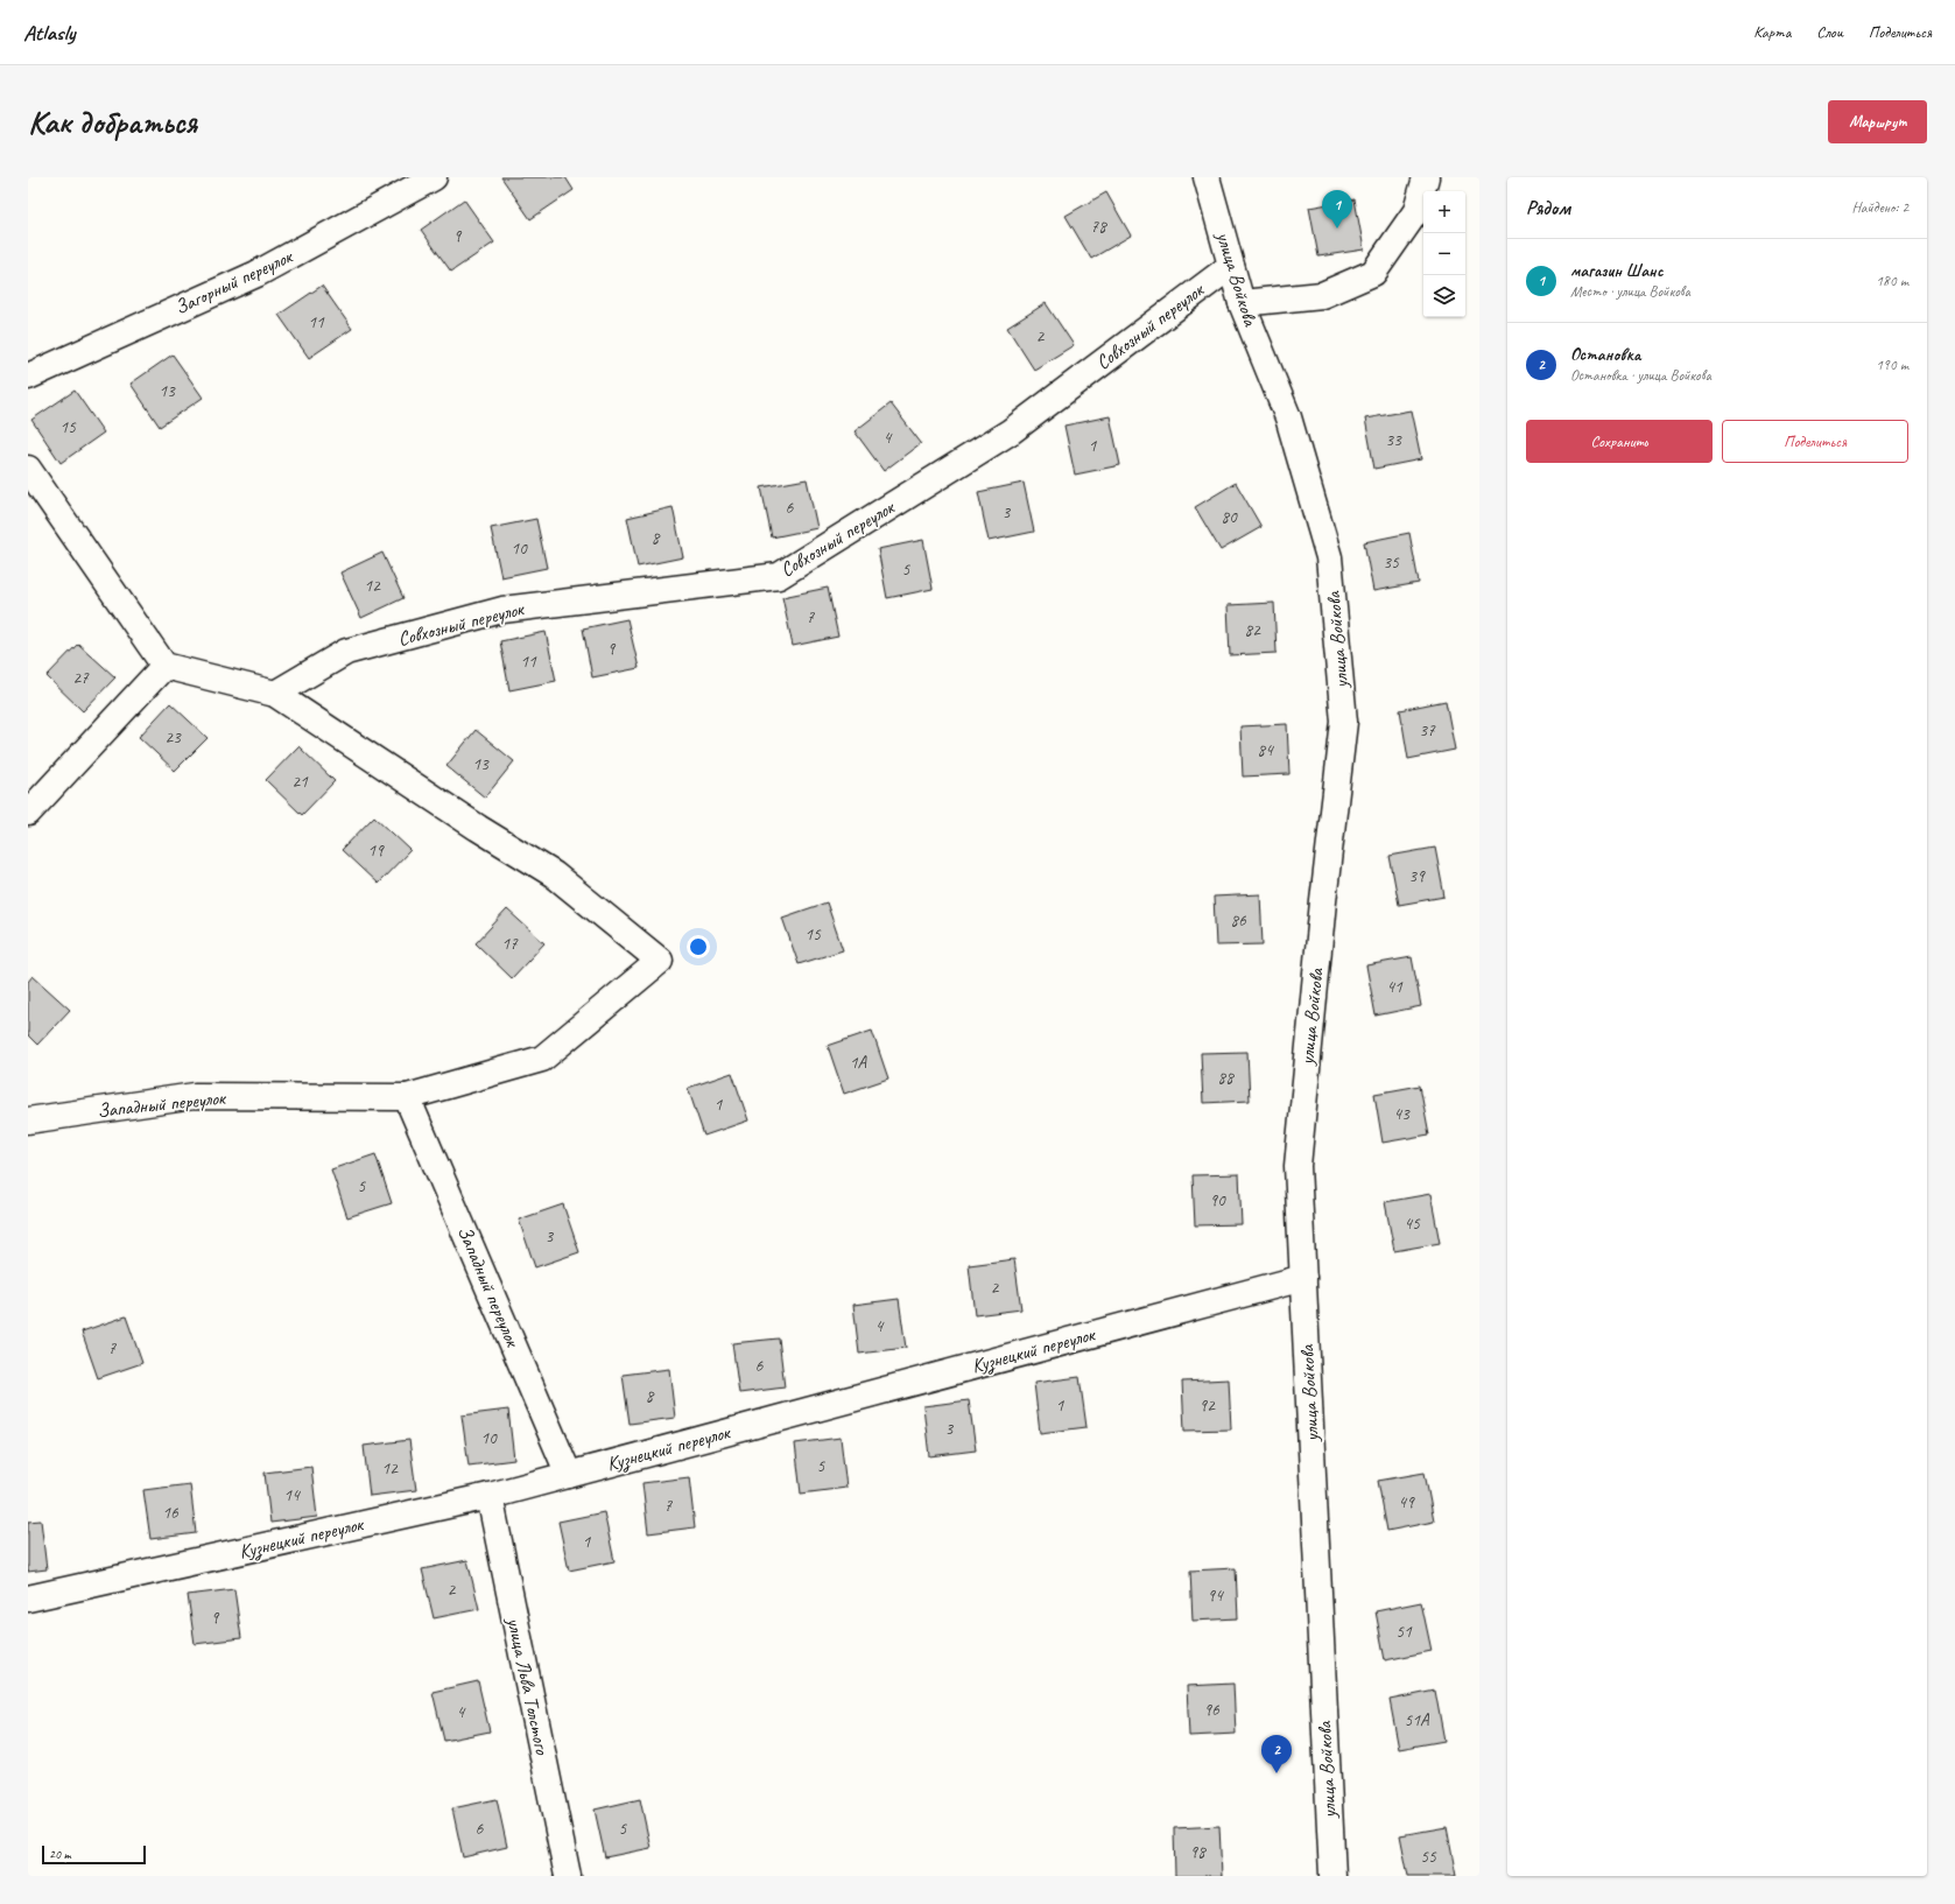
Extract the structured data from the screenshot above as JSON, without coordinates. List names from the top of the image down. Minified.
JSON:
{"streets":{"street":["улица Войкова","Загорный переулок","Совхозный переулок","Западный переулок","Кузнецкий переулок","улица Льва Толстого"]},"crossings":[["улица Войкова","Совхозный переулок"],["улица Войкова","Кузнецкий переулок"],["Совхозный переулок","Западный переулок"],["Западный переулок","Кузнецкий переулок"],["Кузнецкий переулок","улица Льва Толстого"]],"house_numbers":["78","9","11","2","13","15","4","33","1","6","3","80","8","10","35","5","12","7","82","9","11","27","37","23","84","13","21","19","39","86","15","17","41","1А","88","1","43","5","90","45","3","2","4","7","6","8","1","92","3","10","5","12","14","49","7","16","1","2","94","9","51","96","4","51А","6","5","98","55"],"scale_bar":"20 m","page":{"header":"Atlasly","nav":["Карта","Слои","Поделиться"],"buttons":["Маршрут",["Сохранить","Поделиться"]],"title":"Как добраться","heading":["Рядом","Найдено: 2"],"pins":["1","2"],"map_buttons":["+","−"],"list":[{"mark":"1","name":"магазин Шанс","note":"Место · улица Войкова","value":"180 m"},{"mark":"2","name":"Остановка","note":"Остановка · улица Войкова","value":"190 m"}],"scale":"20 m"}}
